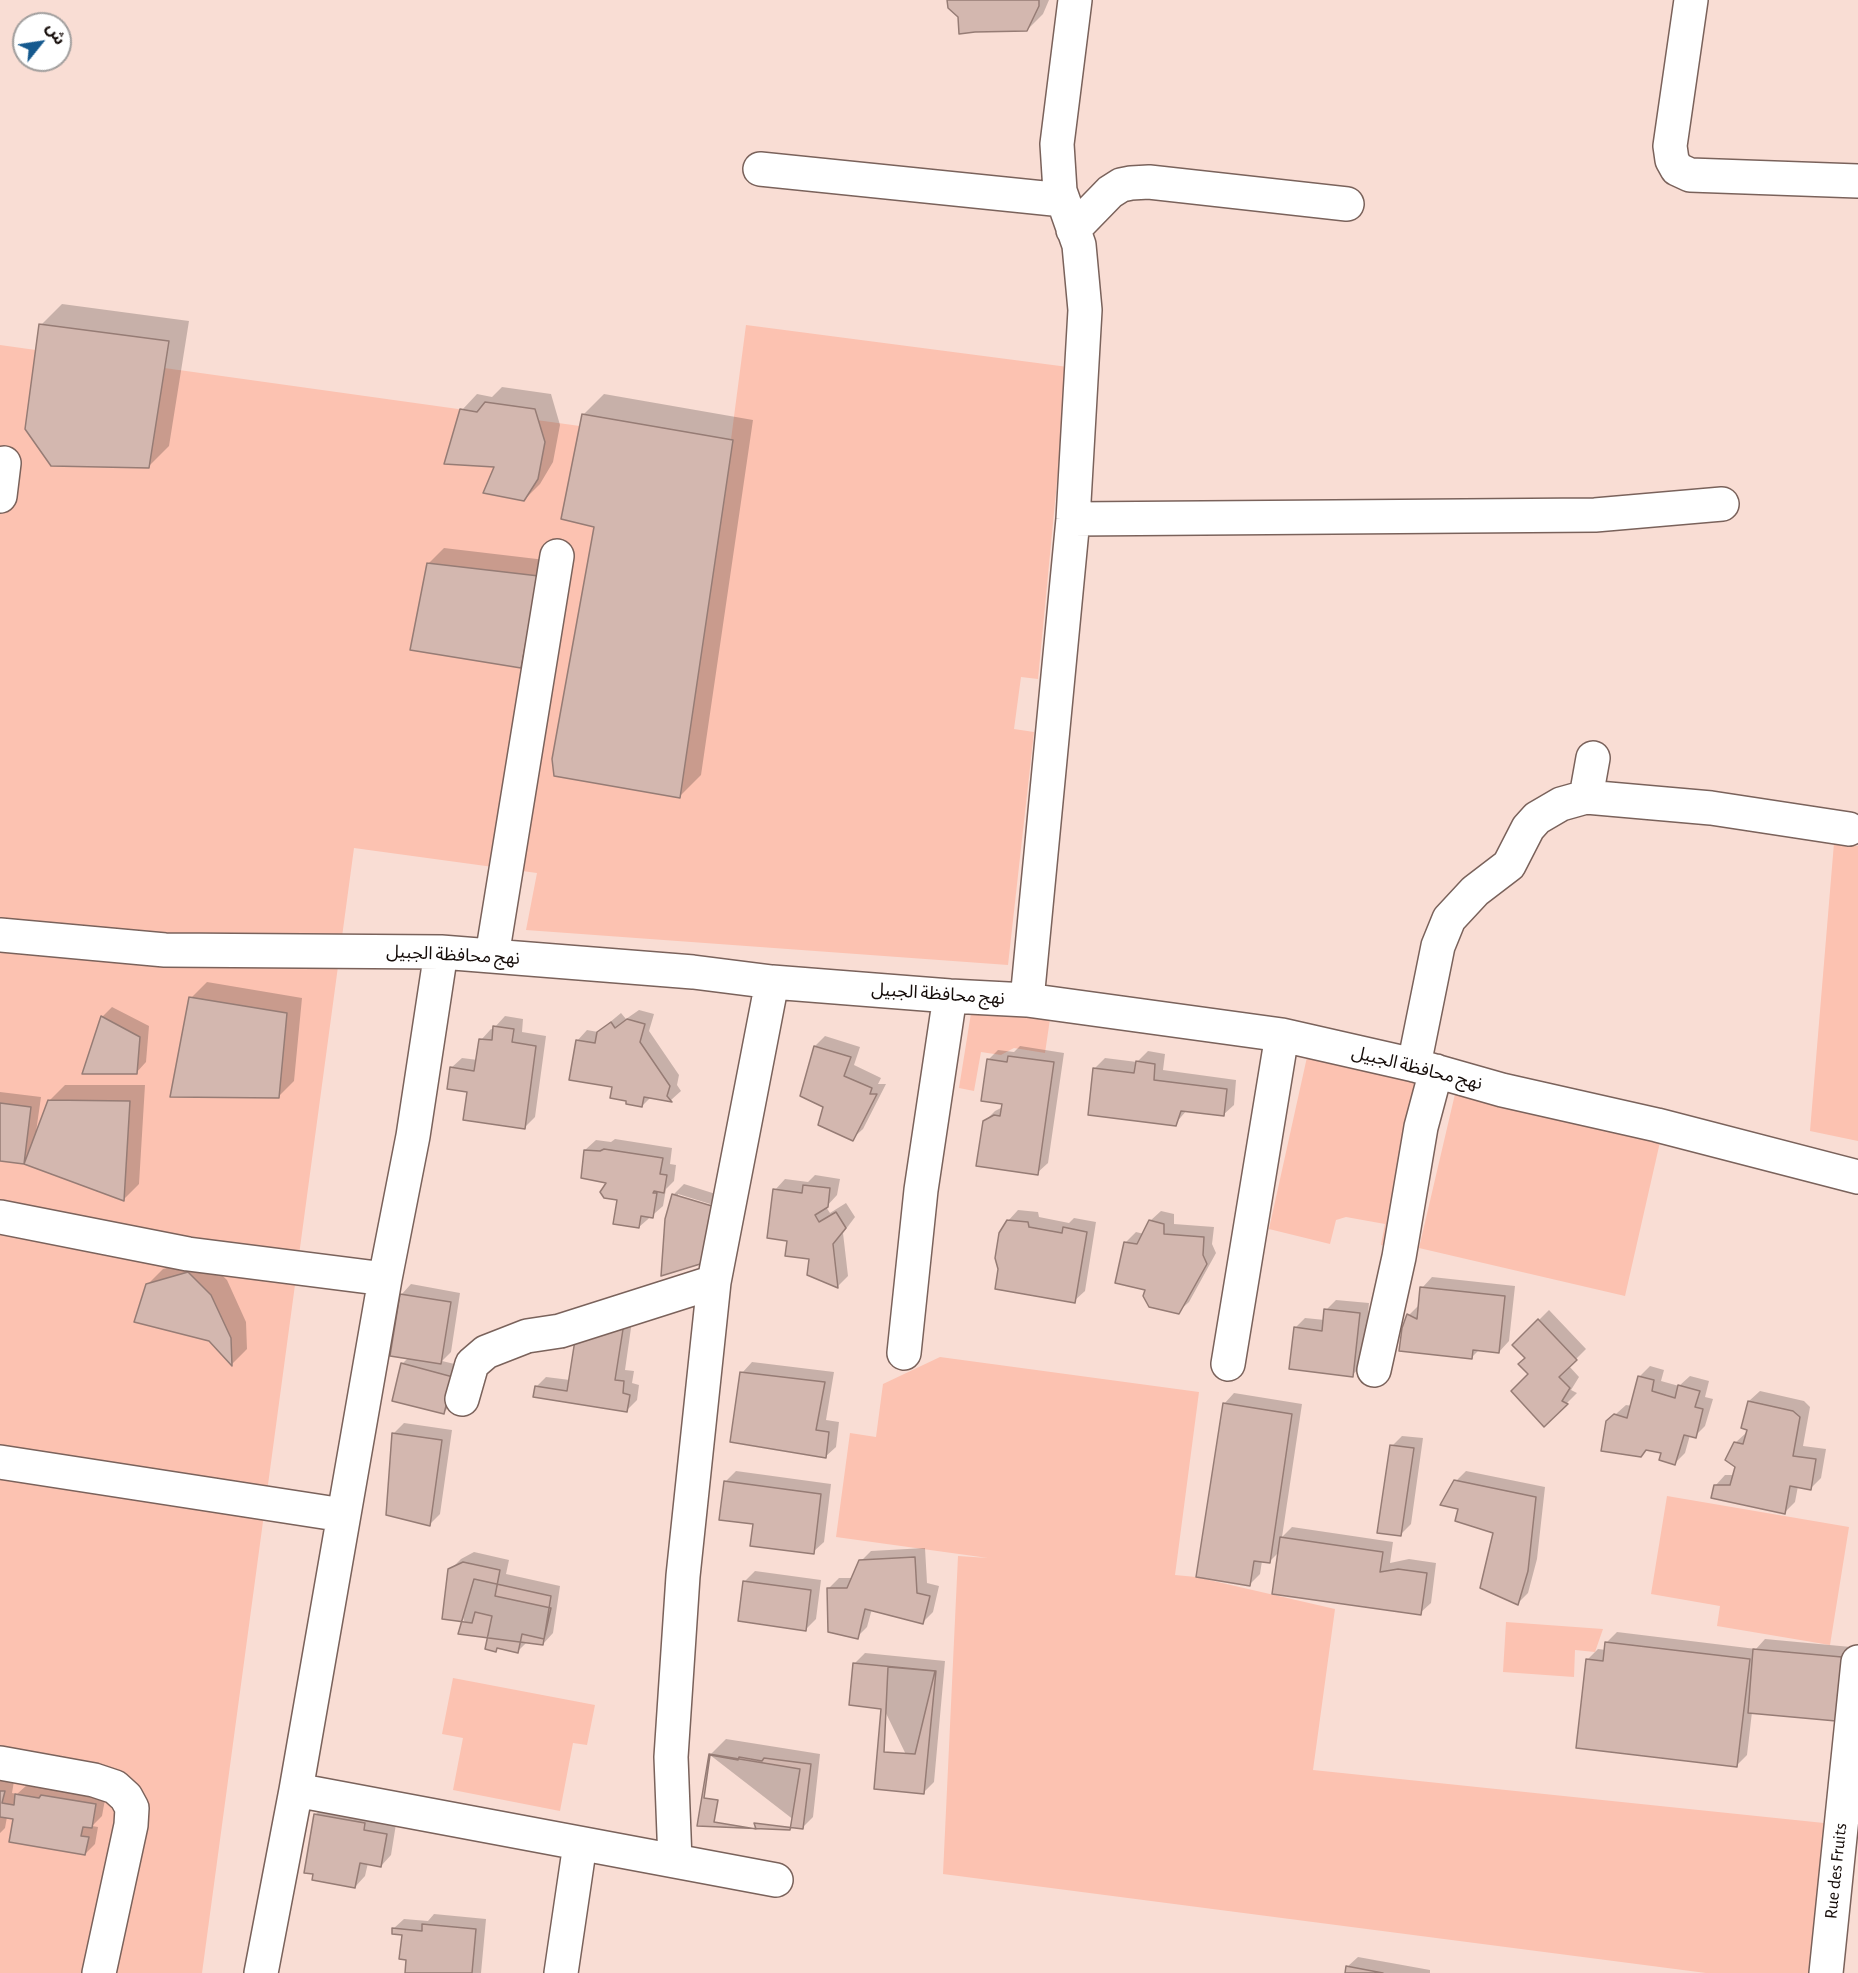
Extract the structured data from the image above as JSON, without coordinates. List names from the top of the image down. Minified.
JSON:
{"streets":{"street":["نهج محافظة الجبيل","Rue des Fruits"]},"north":"top right"}
